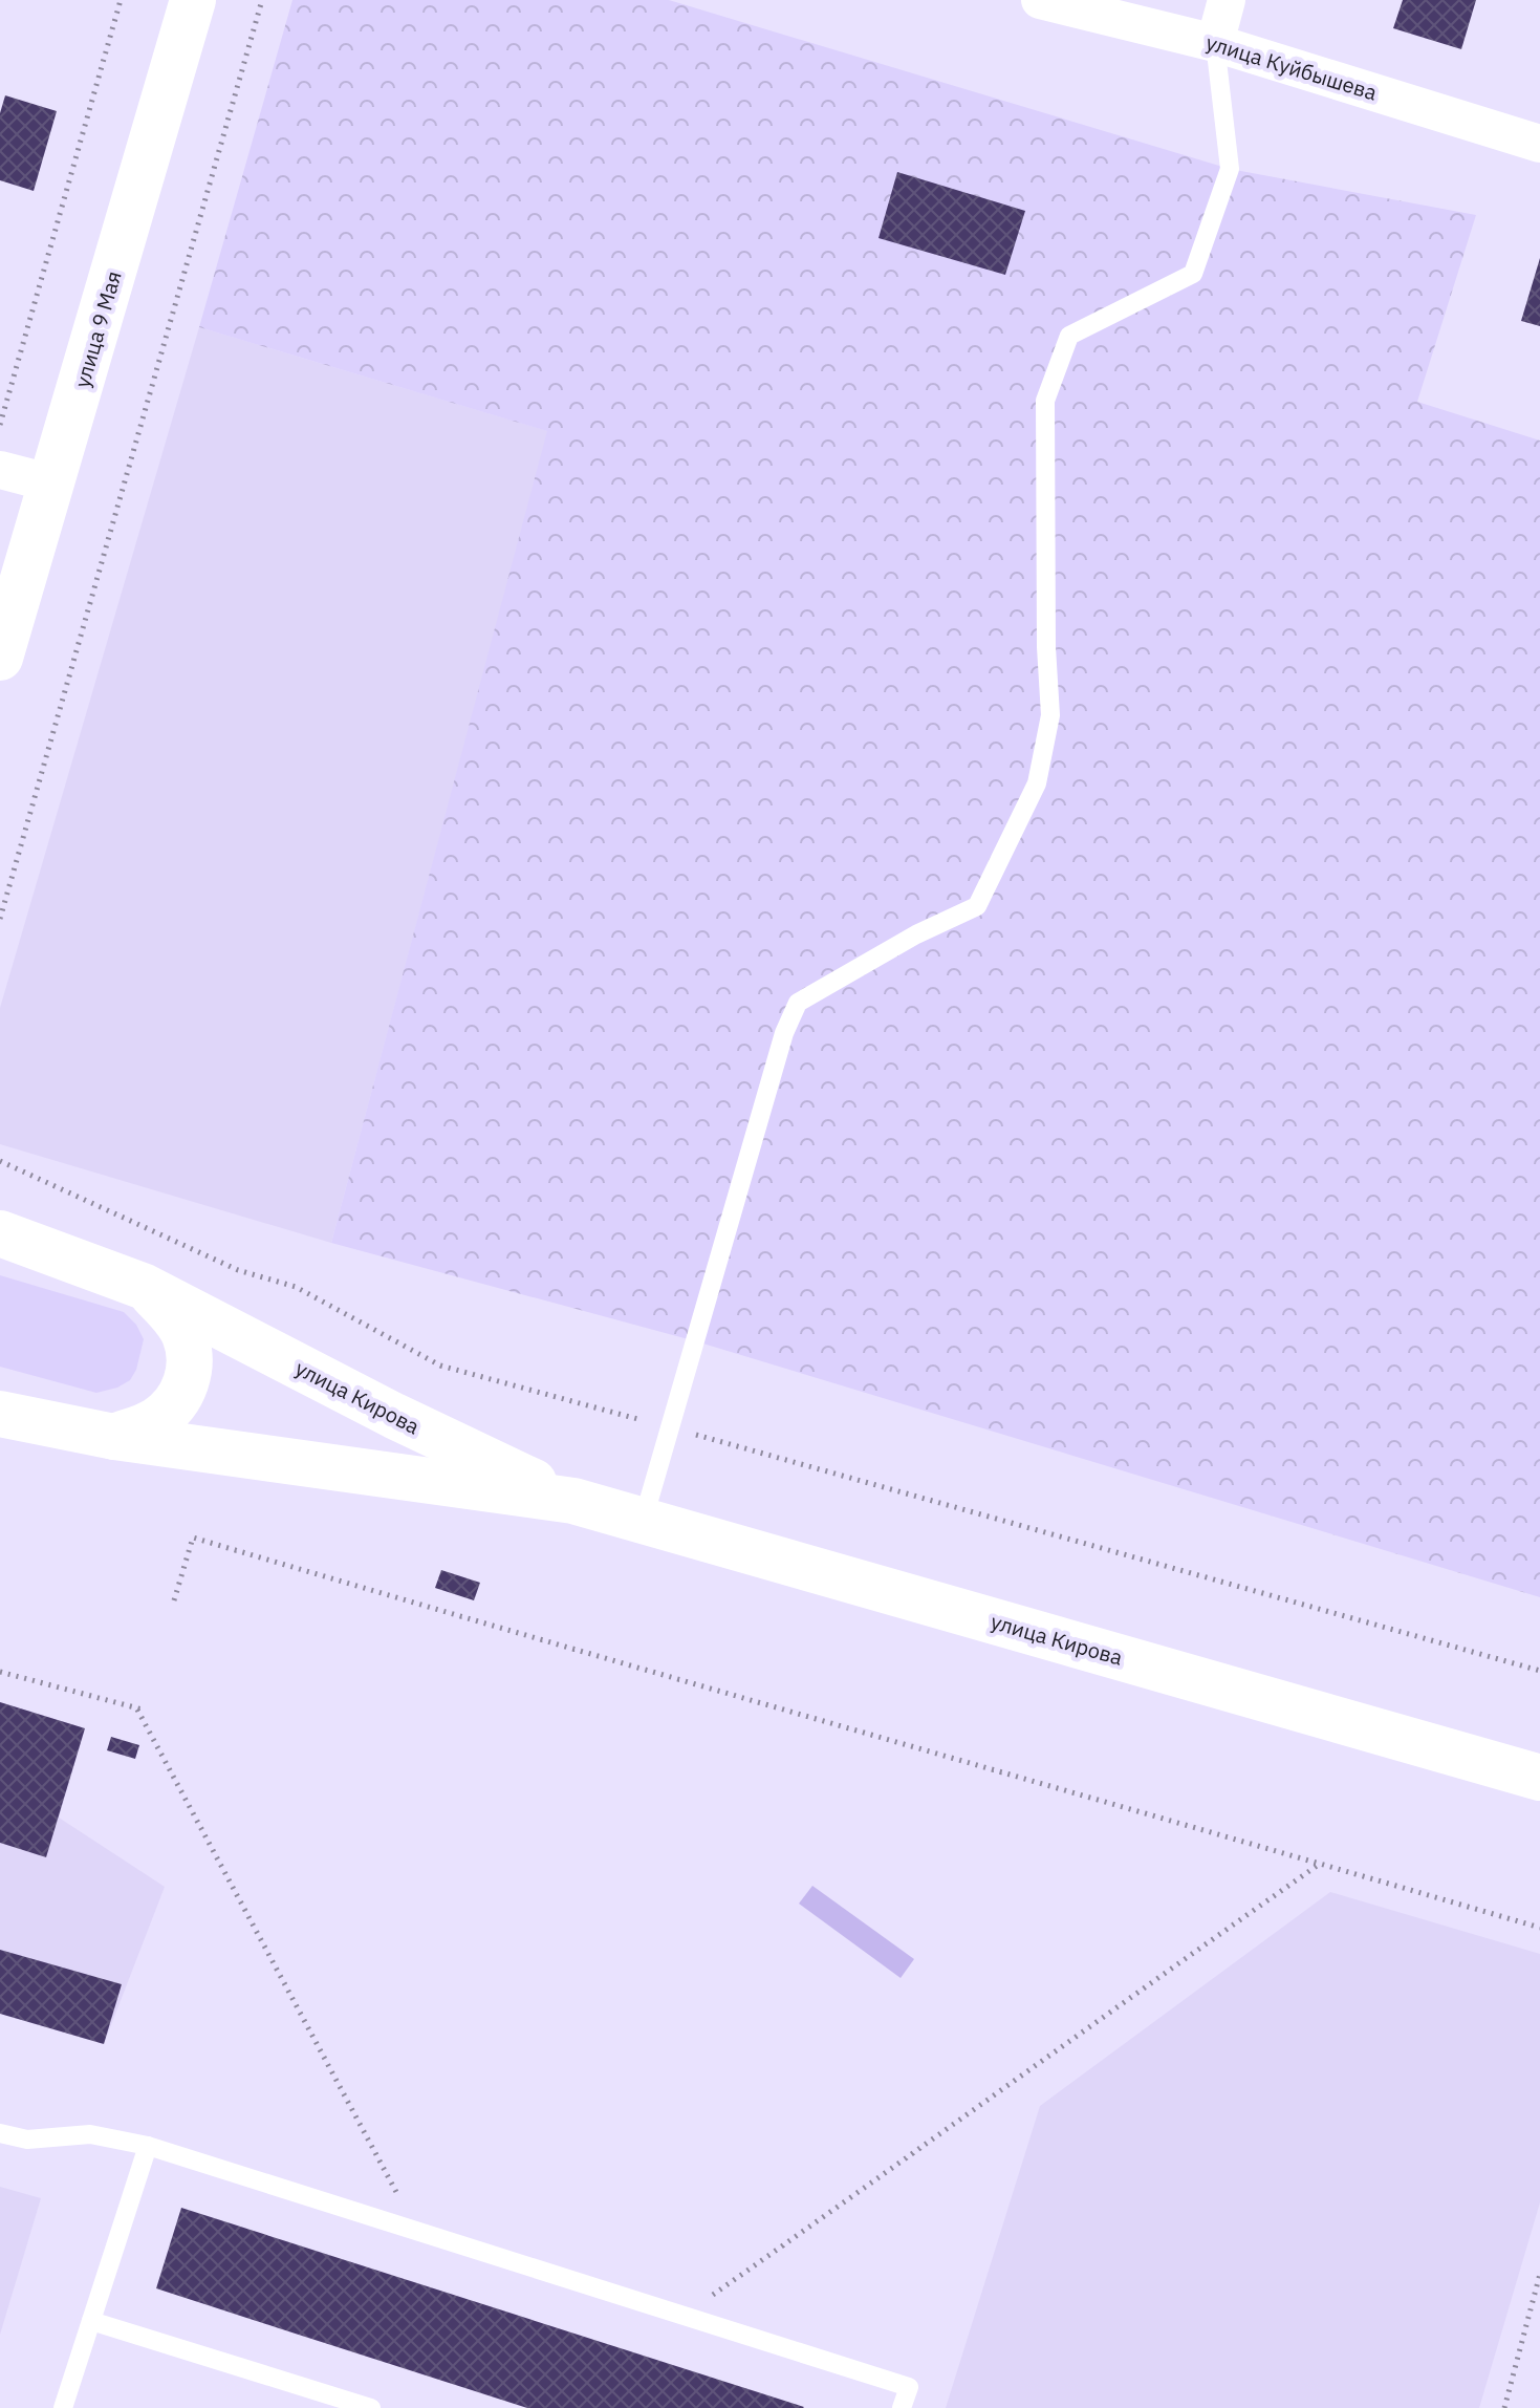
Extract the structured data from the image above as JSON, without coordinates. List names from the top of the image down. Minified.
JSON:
{"streets":{"main road":["улица 9 Мая","улица Кирова"],"street":["улица Куйбышева"]}}
